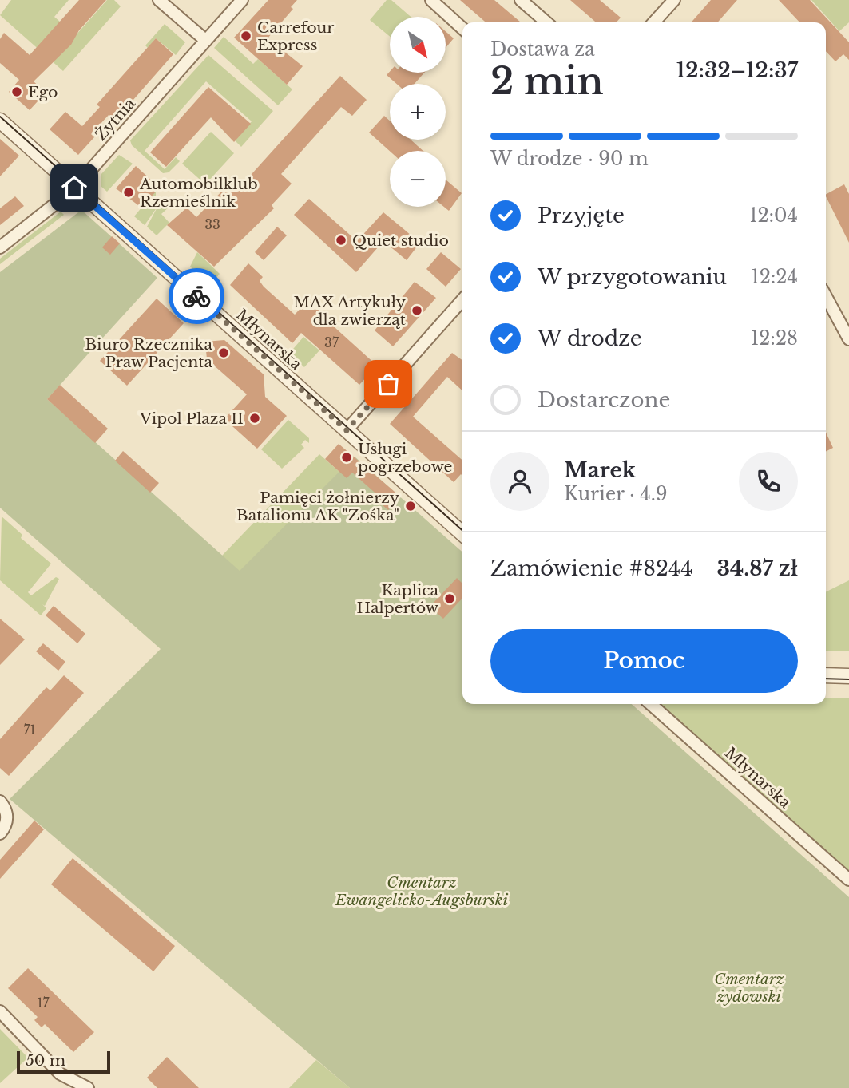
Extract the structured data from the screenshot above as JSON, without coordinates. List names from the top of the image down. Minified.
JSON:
{"streets":{"street":["Żytnia","Młynarska"]},"crossings":[["Żytnia","Młynarska"]],"parks":["Cmentarz Ewangelicko-Augsburski","Cmentarz żydowski"],"places":["Carrefour Express","Ego","Automobilklub Rzemieślnik","Quiet studio","MAX Artykuły dla zwierząt","Biuro Rzecznika Praw Pacjenta","Vipol Plaza II","Usługi pogrzebowe","Pamięci żołnierzy Batalionu AK \"Zośka\"","Kaplica Halpertów"],"house_numbers":["33","37","71","17"],"scale_bar":"50 m","north":"bottom right","page":{"map_buttons":["+","−"],"heading":["2 min","Dostawa za","12:32–12:37"],"panel":["Marek","Kurier · 4.9","Zamówienie #8244","34.87 zł"],"bar":"W drodze · 90 m","list":[["Przyjęte","12:04"],["W przygotowaniu","12:24"],["W drodze","12:28"],"Dostarczone"],"buttons":"Pomoc","scale":"50 m"}}
